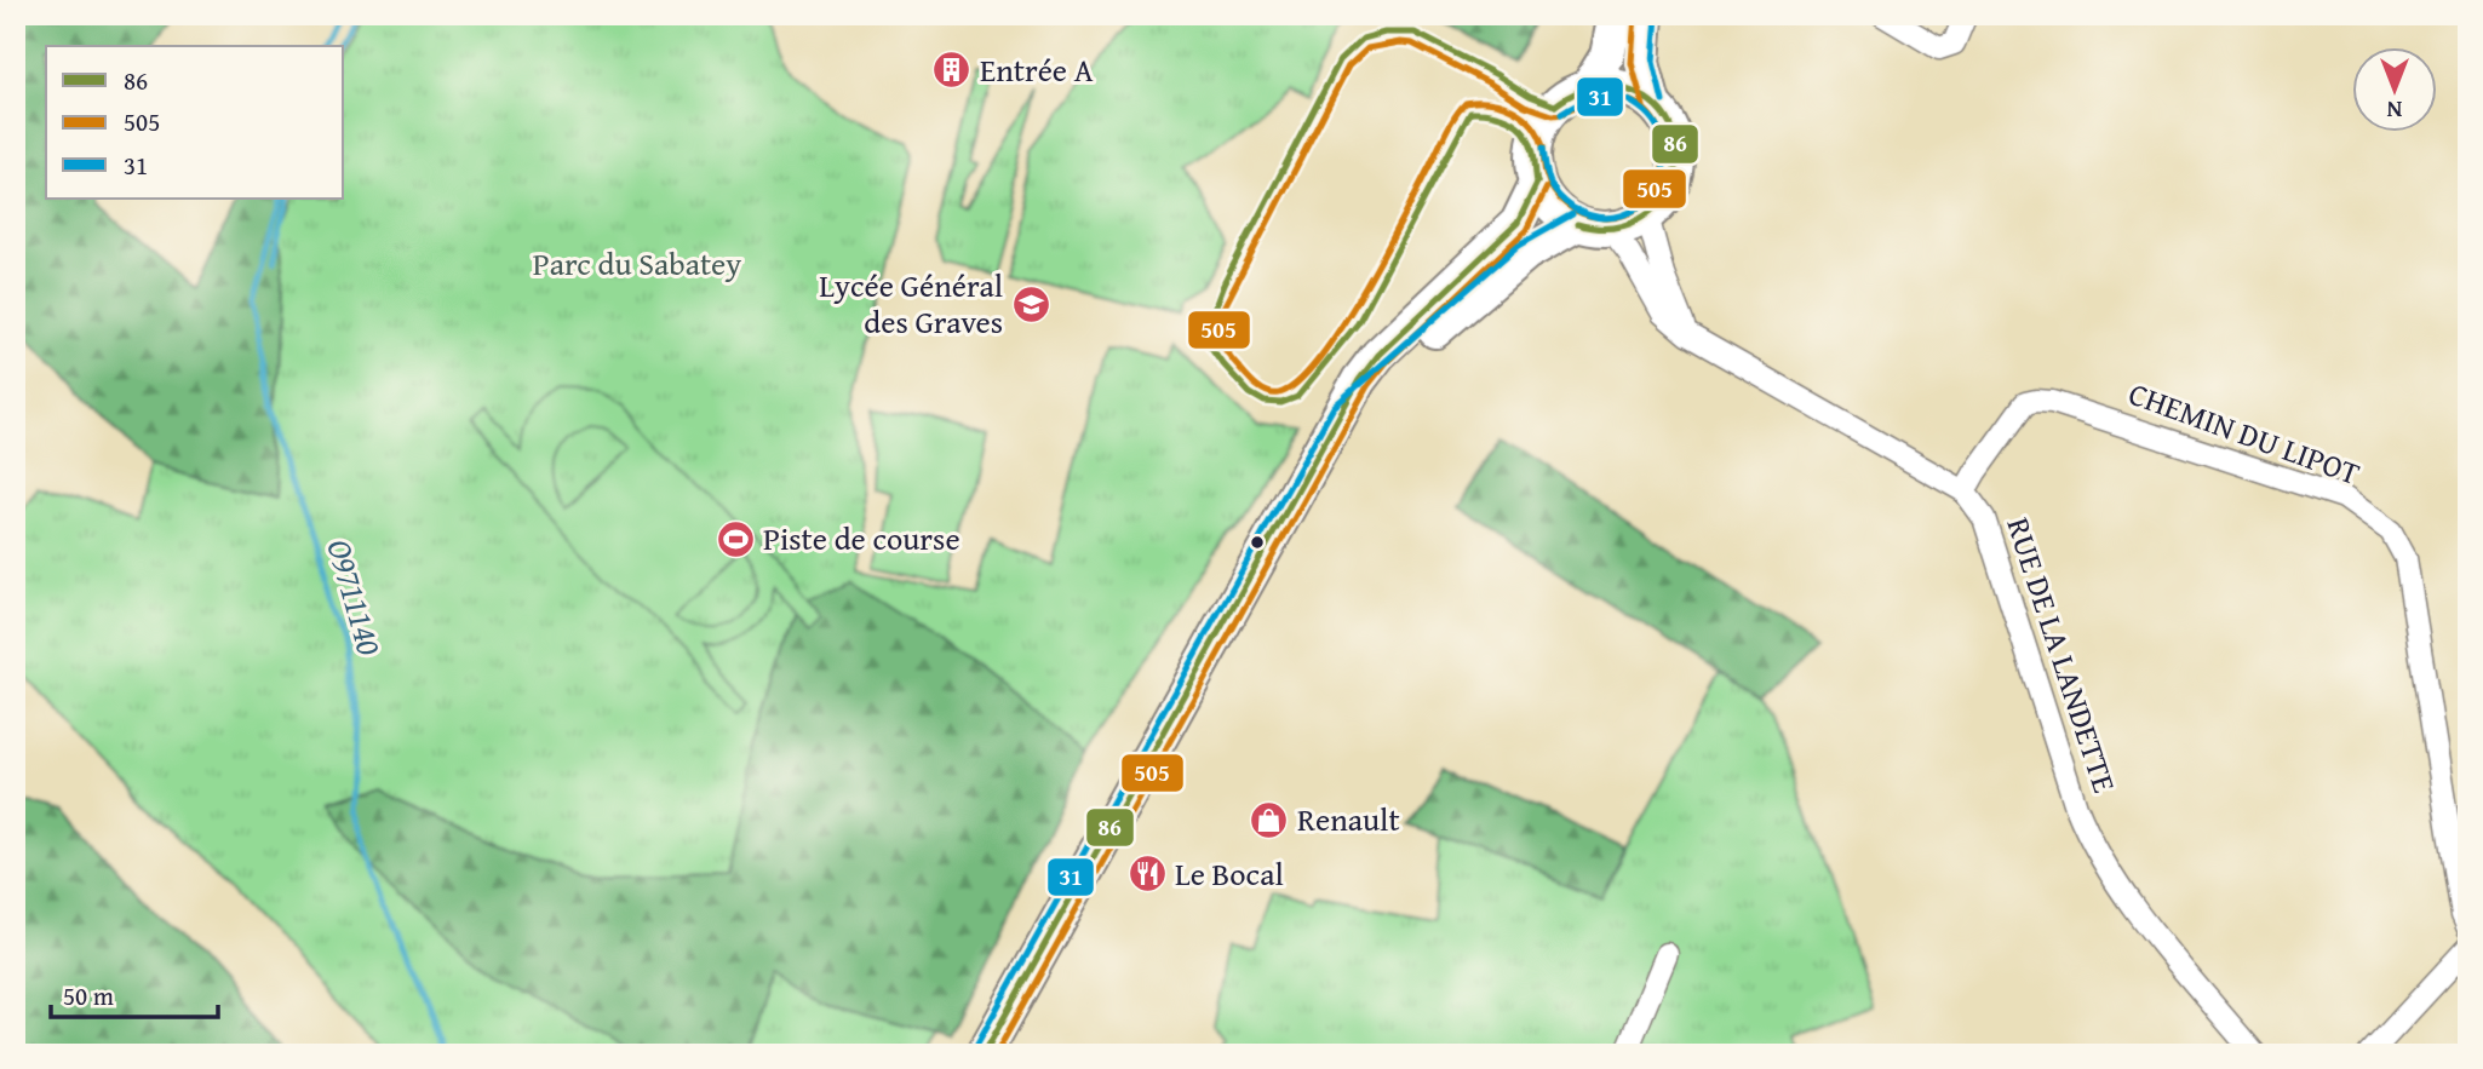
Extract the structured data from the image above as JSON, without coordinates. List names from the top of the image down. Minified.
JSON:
{"streets":{"street":["CHEMIN DU LIPOT","RUE DE LA LANDETTE"]},"crossings":[["CHEMIN DU LIPOT","RUE DE LA LANDETTE"]],"water":["O9711140"],"parks":["Parc du Sabatey"],"places":{"building":["Entrée A"],"school or university":["Lycée Général des Graves"],"sports":["Piste de course"],"shop":["Renault"],"restaurant":["Le Bocal"]},"lines":["transit line 505","transit line 31","transit line 86"],"legend":["86","505","31"],"scale_bar":"50 m","north":"bottom"}
